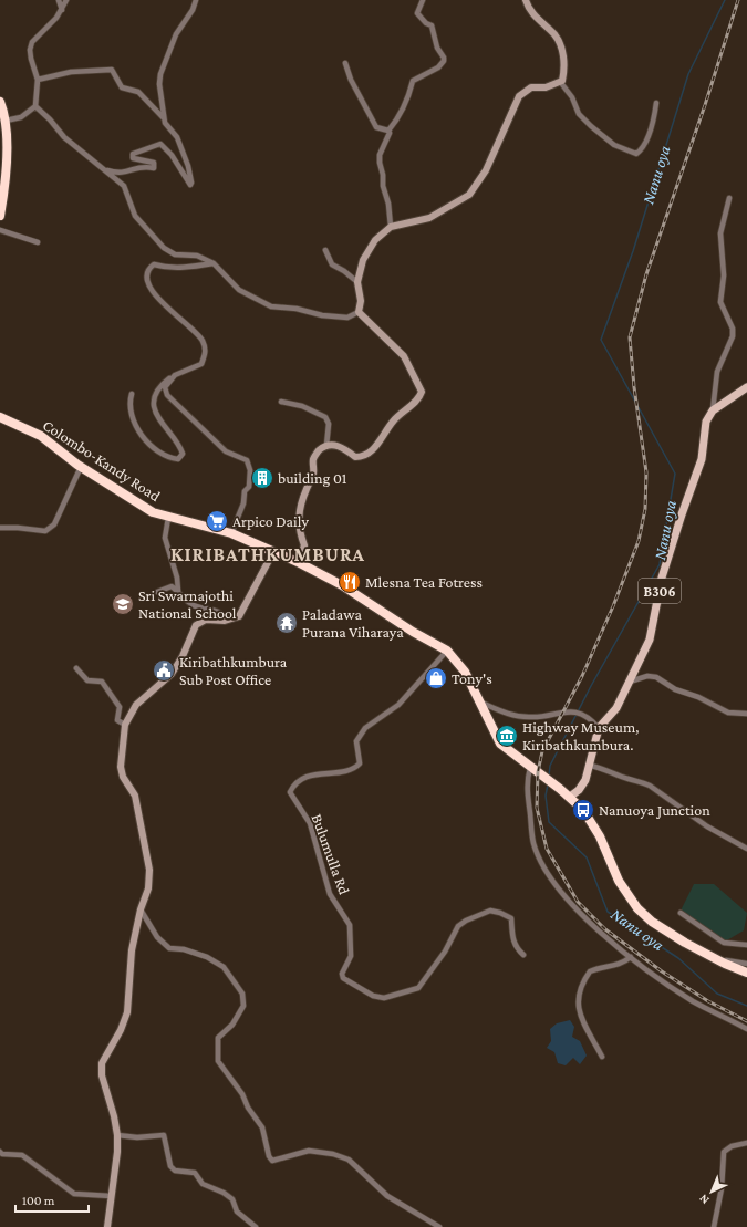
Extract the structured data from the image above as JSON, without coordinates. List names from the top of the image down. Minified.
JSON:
{"streets":{"highway":["Colombo-Kandy Road"],"main road":["B306"],"street":["Bulumulla Rd"]},"crossings":[["Colombo-Kandy Road","B306"],["Colombo-Kandy Road","Bulumulla Rd"]],"districts":["KIRIBATHKUMBURA"],"water":["Nanu oya"],"places":{"building":["building 01"],"supermarket":["Arpico Daily"],"restaurant":["Mlesna Tea Fotress"],"school or university":["Sri Swarnajothi National School"],"temple":["Paladawa Purana Viharaya"],"public building":["Kiribathkumbura Sub Post Office"],"shop":["Tony's"],"museum":["Highway Museum, Kiribathkumbura."],"bus stop":["Nanuoya Junction"]},"scale_bar":"100 m","north":"bottom left"}
